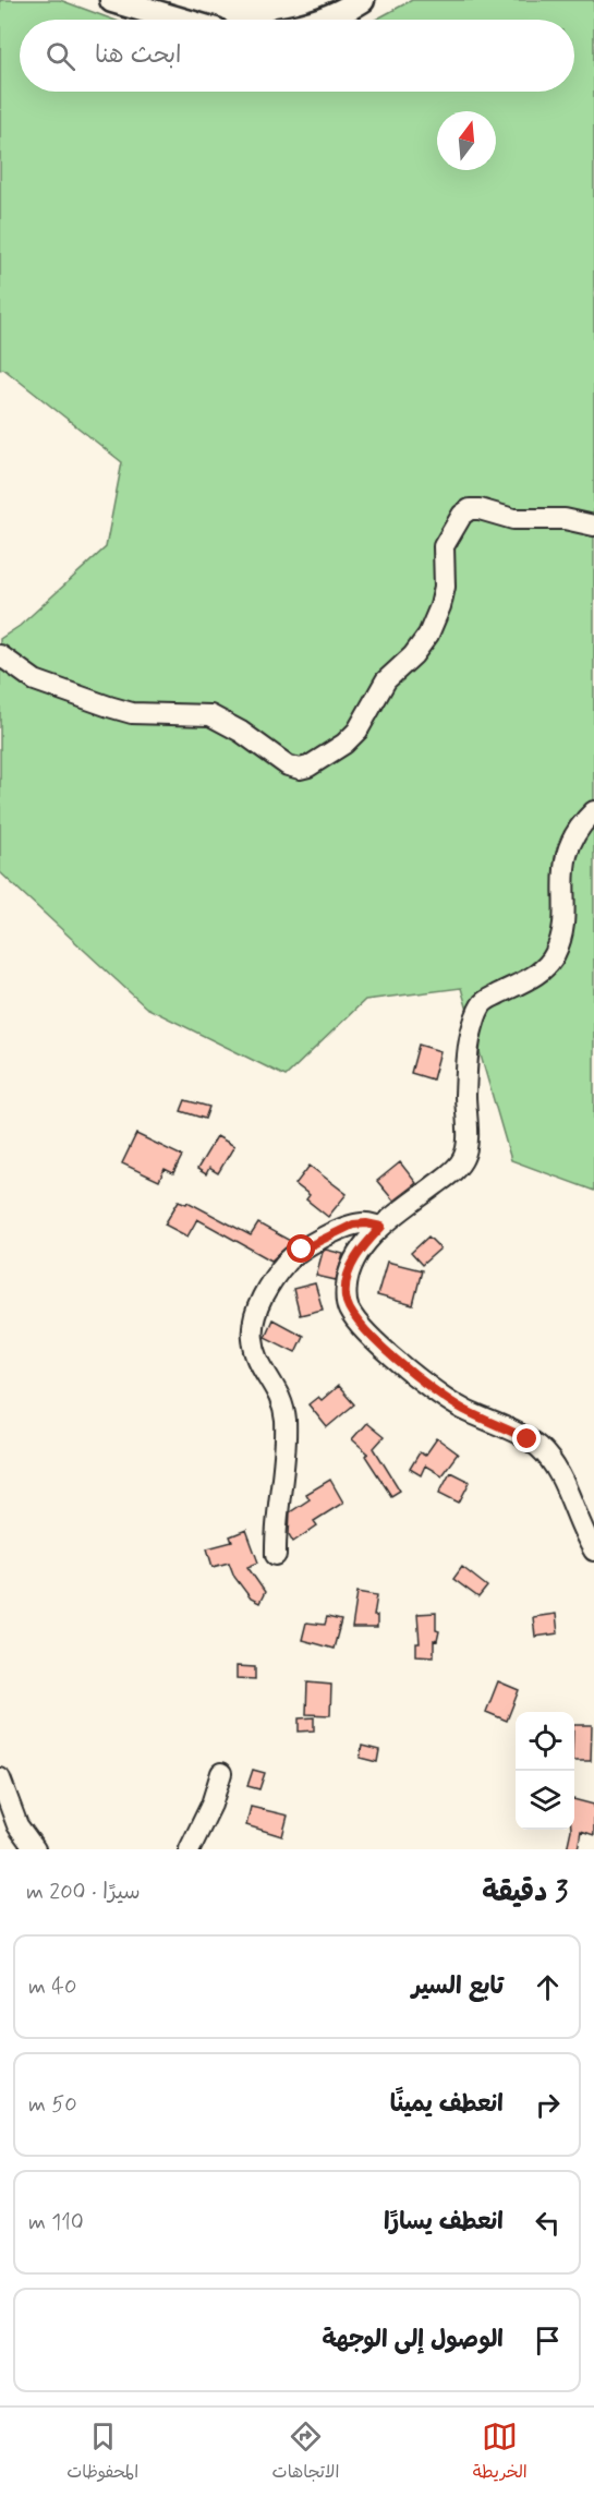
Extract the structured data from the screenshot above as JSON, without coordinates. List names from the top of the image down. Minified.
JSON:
{"north":"top","page":{"search":"ابحث هنا","heading":["3 دقيقة","سيرًا · 200 m"],"list":[["تابع السير","40 m"],["انعطف يمينًا","50 m"],["انعطف يسارًا","110 m"],"الوصول إلى الوجهة"],"nav":["الخريطة","الاتجاهات","المحفوظات"]}}
